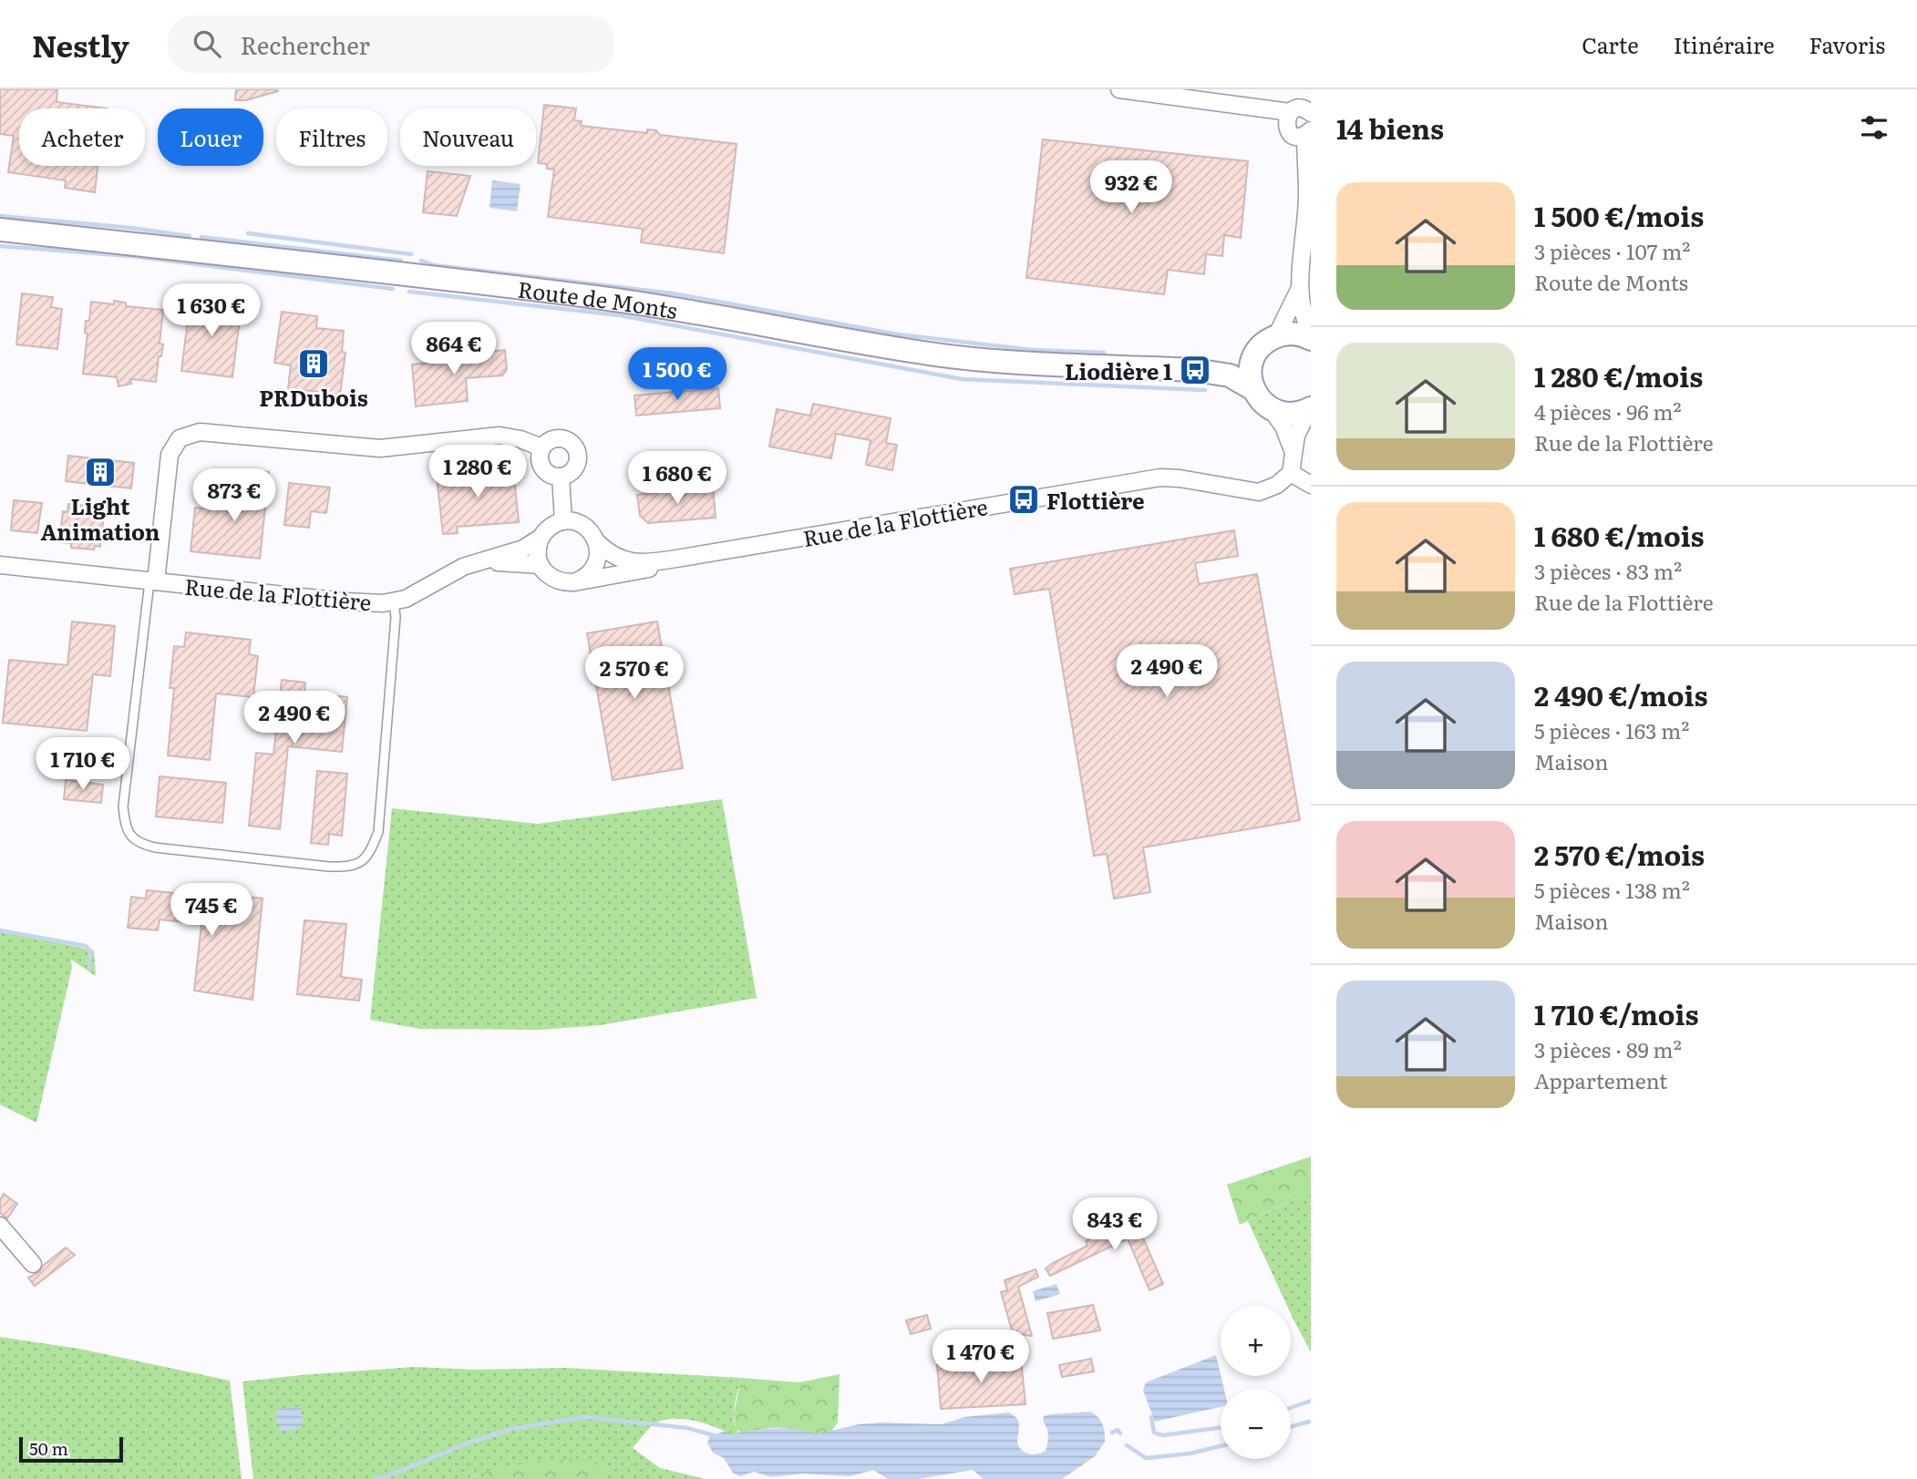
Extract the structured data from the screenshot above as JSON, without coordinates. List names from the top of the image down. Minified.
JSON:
{"streets":{"main road":["Route de Monts"],"street":["Rue de la Flottière"]},"places":{"building":["PRDubois","Light Animation"],"bus stop":["Liodière 1","Flottière"]},"scale_bar":"50 m","page":{"header":"Nestly","search":"Rechercher","nav":["Carte","Itinéraire","Favoris"],"heading":"14 biens","chip":["Acheter","Louer","Filtres","Nouveau"],"price":["932 €","1 630 €","864 €","1 500 €","1 280 €","1 680 €","873 €","2 490 €","2 570 €","2 490 €","1 710 €","745 €","843 €","1 470 €"],"list":[{"name":"1 500 €/mois","note":"3 pièces · 107 m² · Route de Monts"},{"name":"1 280 €/mois","note":"4 pièces · 96 m² · Rue de la Flottière"},{"name":"1 680 €/mois","note":"3 pièces · 83 m² · Rue de la Flottière"},{"name":"2 490 €/mois","note":"5 pièces · 163 m² · Maison"},{"name":"2 570 €/mois","note":"5 pièces · 138 m² · Maison"},{"name":"1 710 €/mois","note":"3 pièces · 89 m² · Appartement"}],"map_buttons":["+","−"],"scale":"50 m"}}
